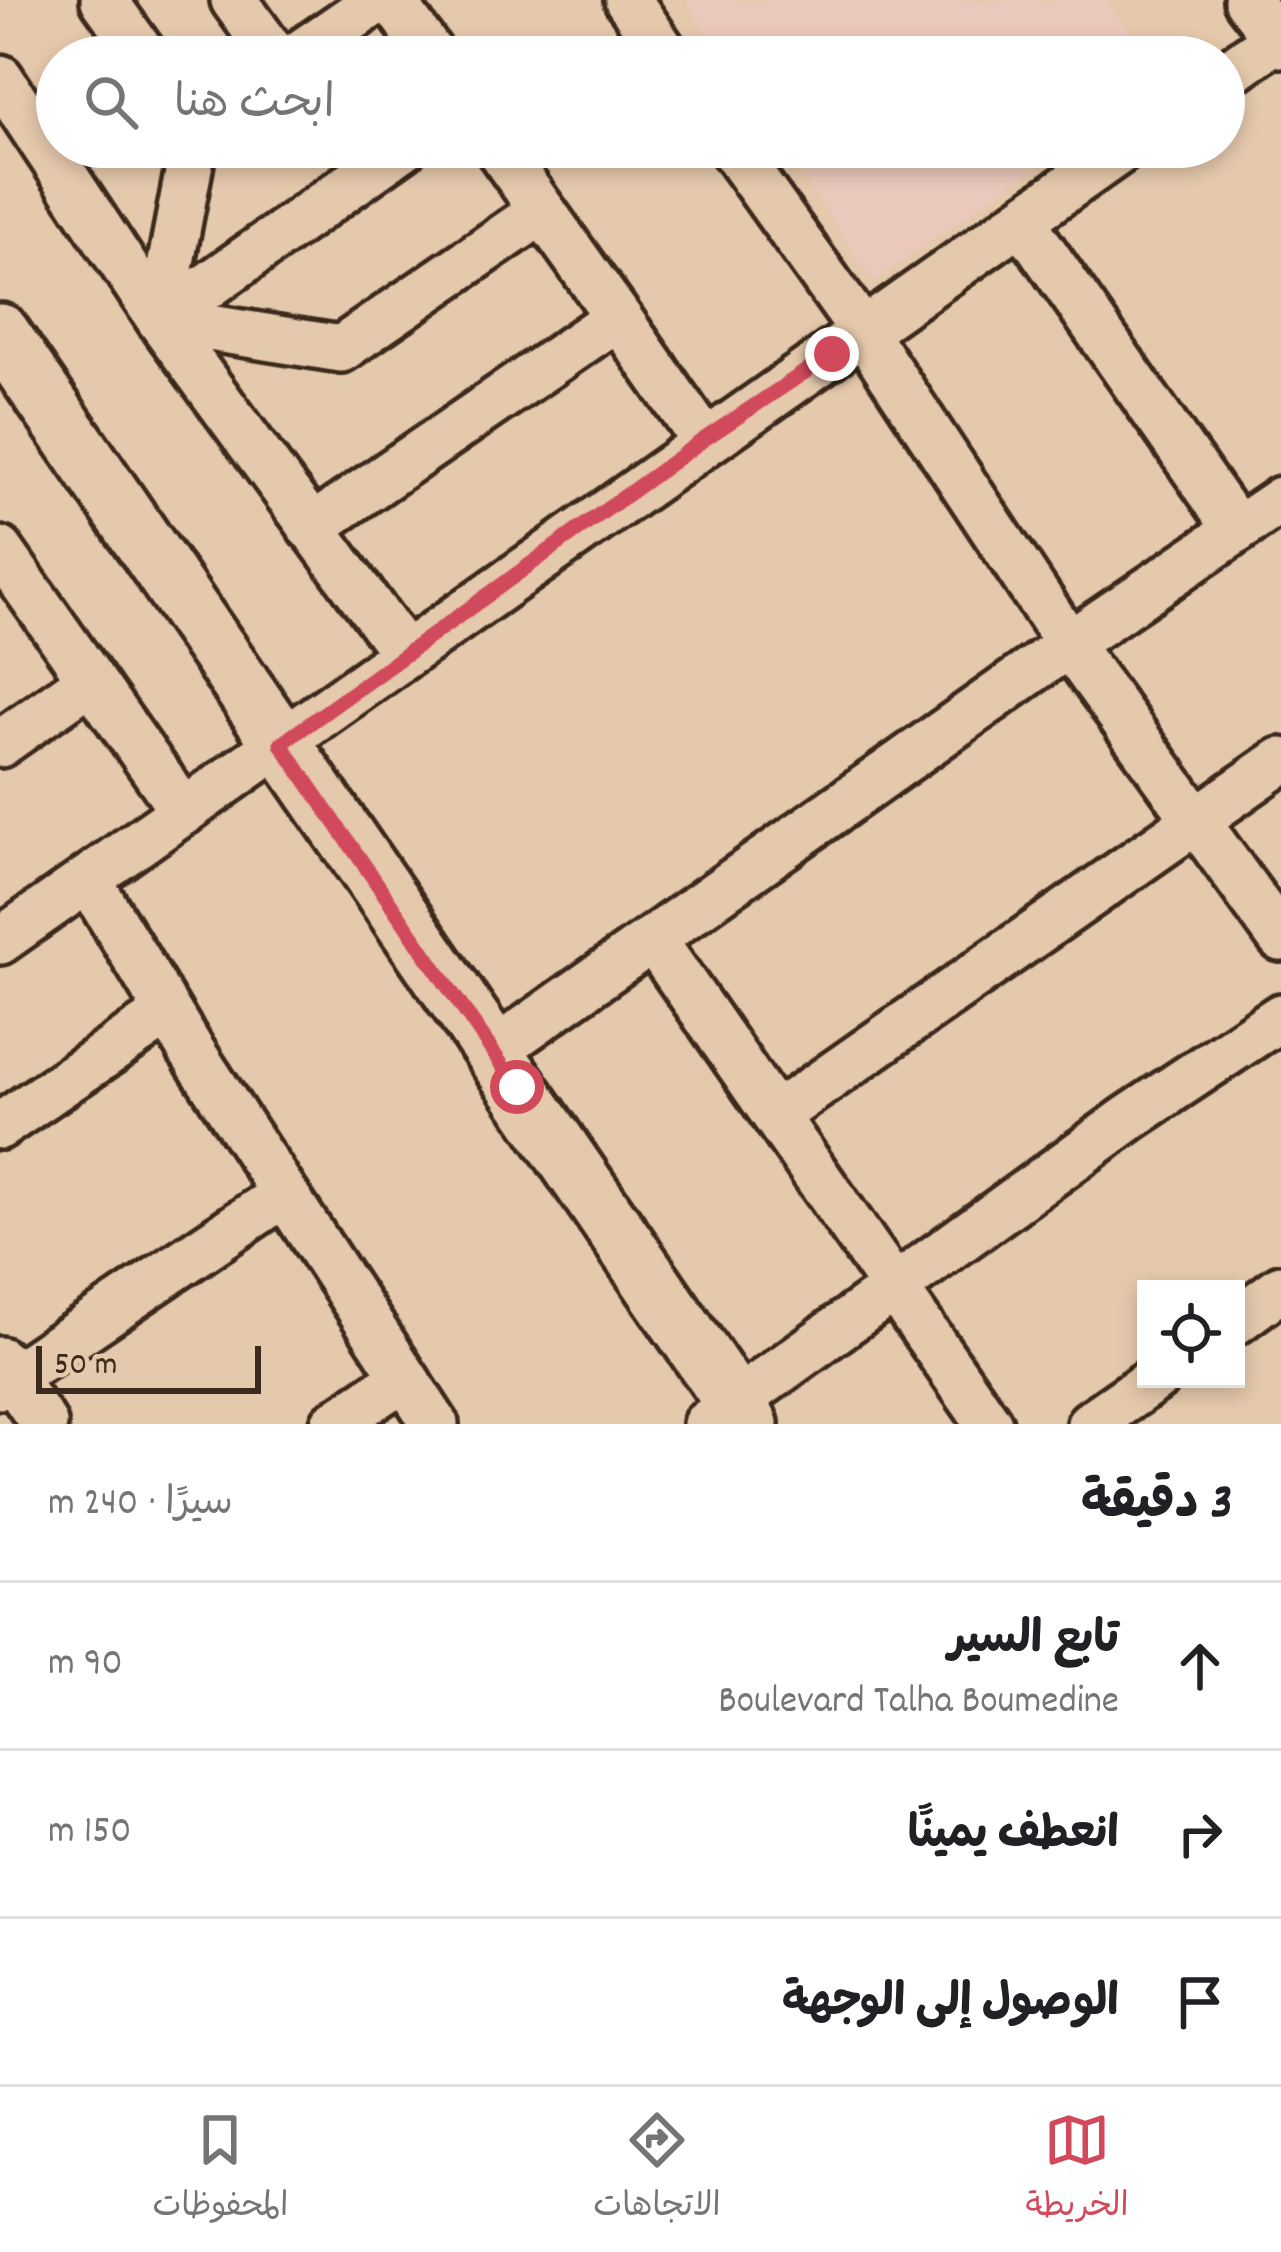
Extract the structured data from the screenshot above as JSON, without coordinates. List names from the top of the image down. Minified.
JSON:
{"scale_bar":"50 m","page":{"search":"ابحث هنا","scale":"50 m","heading":["3 دقيقة","سيرًا · 240 m"],"list":[["تابع السير","Boulevard Talha Boumedine","90 m"],["انعطف يمينًا","150 m"],"الوصول إلى الوجهة"],"nav":["الخريطة","الاتجاهات","المحفوظات"]}}
